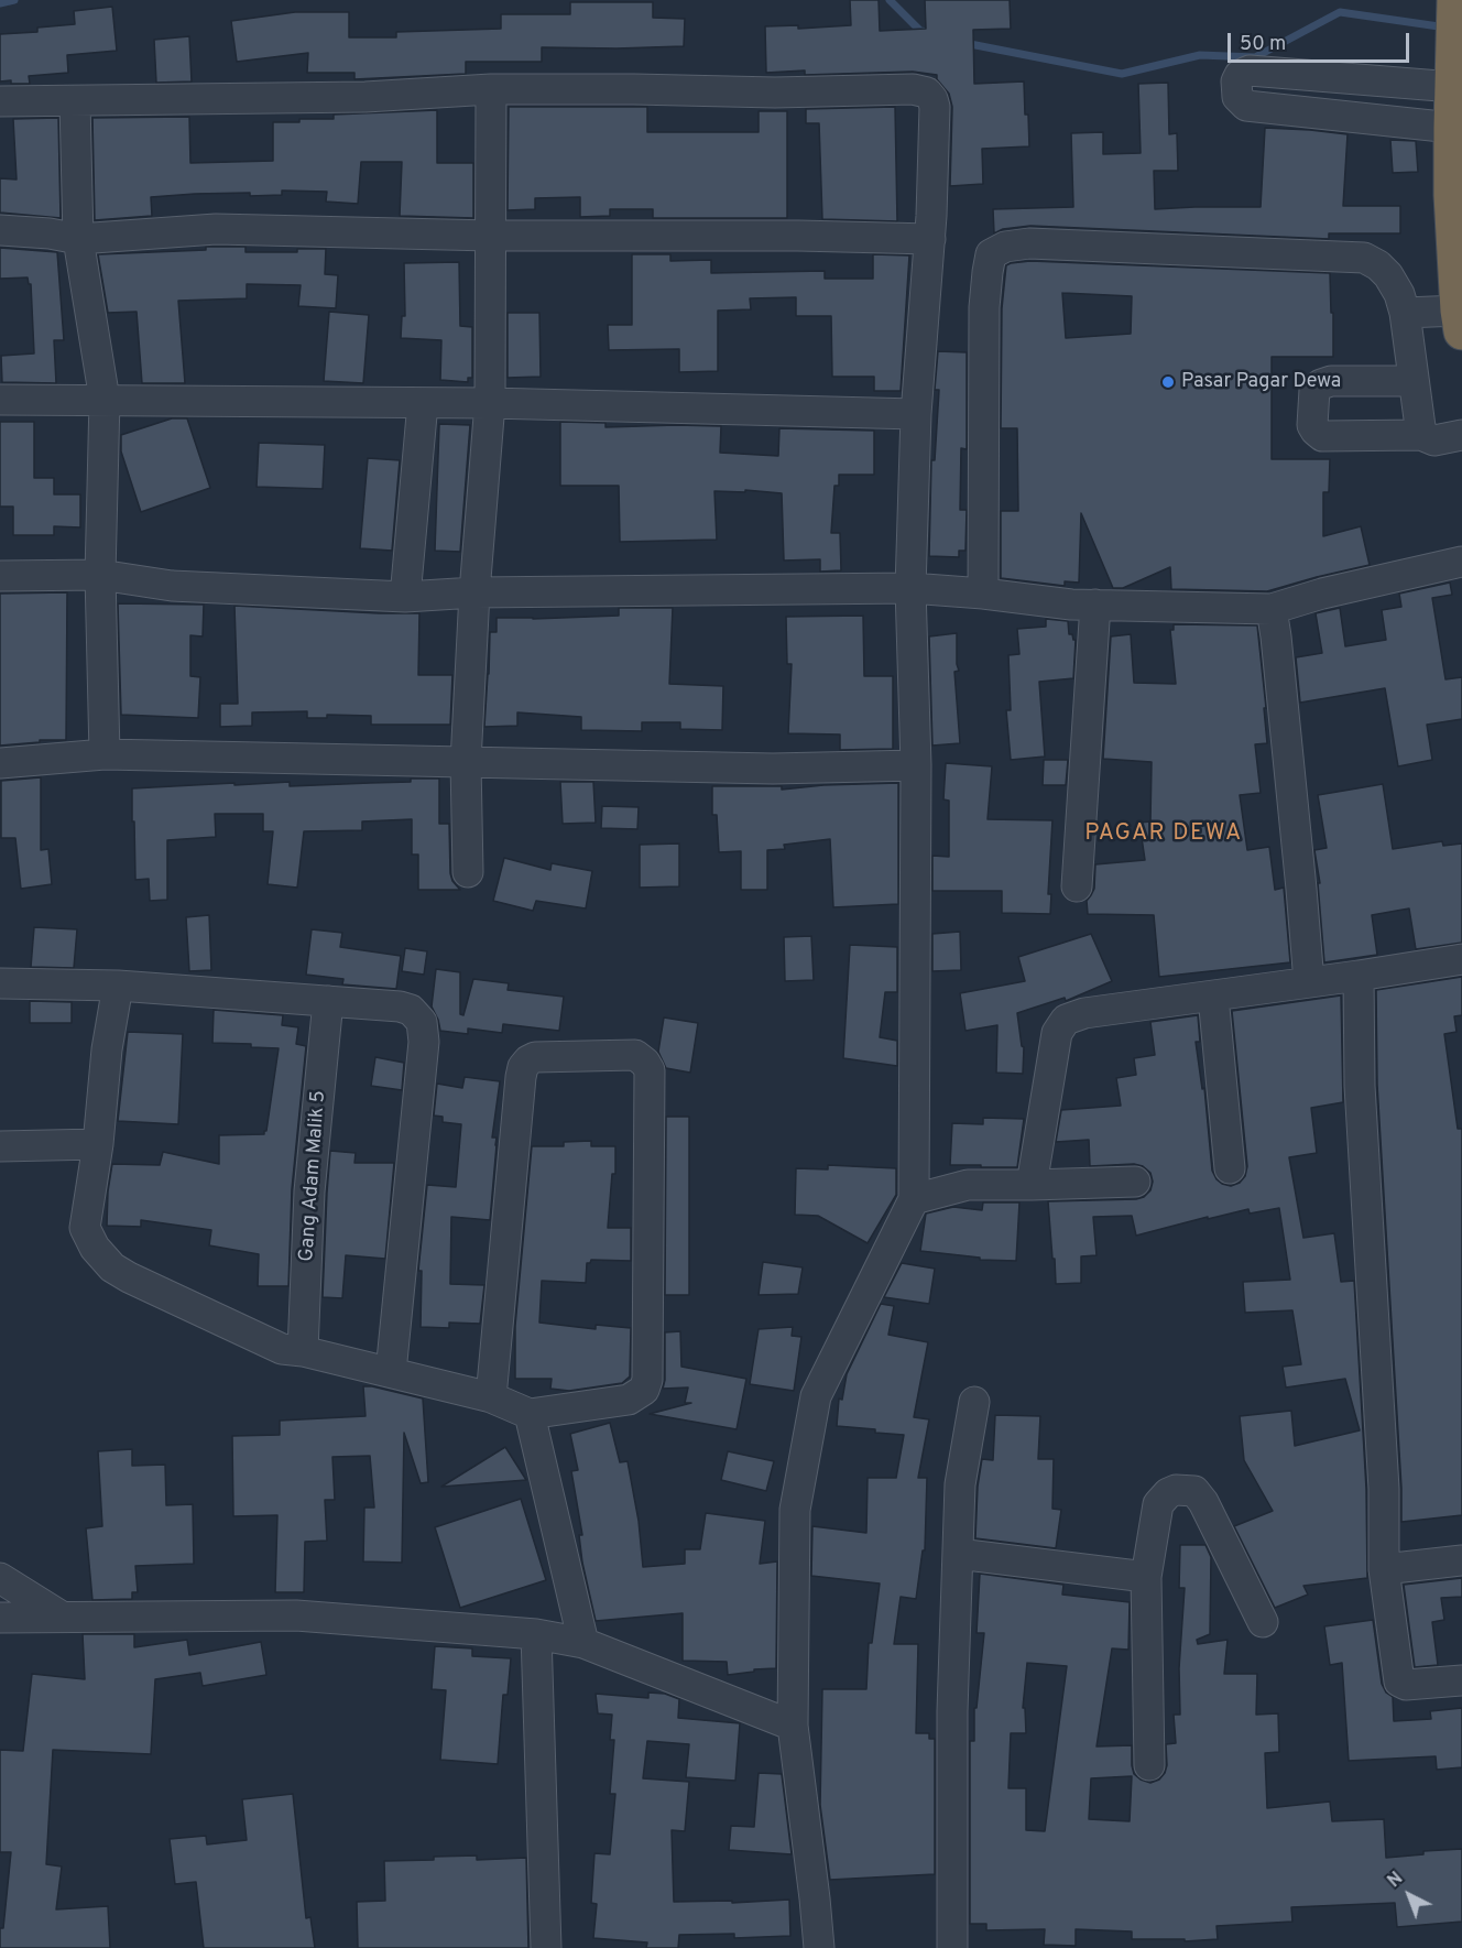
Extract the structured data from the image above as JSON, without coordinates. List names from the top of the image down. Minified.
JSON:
{"streets":{"street":["Gang Adam Malik 5"]},"districts":["PAGAR DEWA"],"places":["Pasar Pagar Dewa"],"scale_bar":"50 m","north":"top left"}
